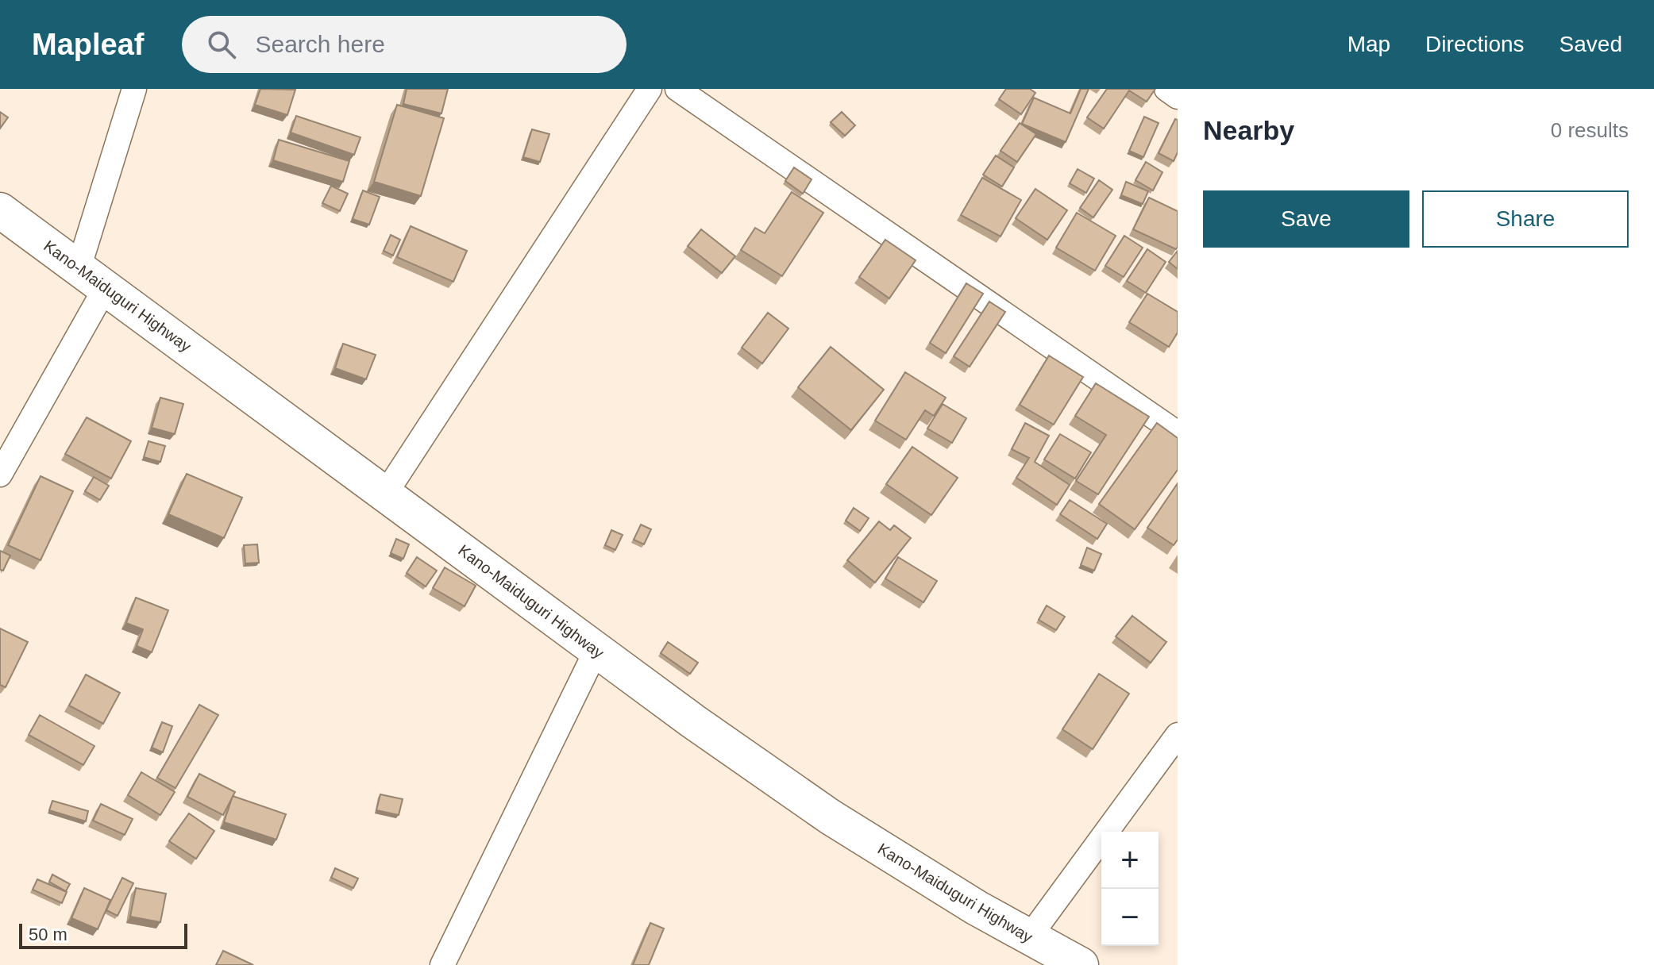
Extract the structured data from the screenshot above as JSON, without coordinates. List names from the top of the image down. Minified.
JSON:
{"streets":{"highway":["Kano-Maiduguri Highway"]},"scale_bar":"50 m","page":{"header":"Mapleaf","search":"Search here","nav":["Map","Directions","Saved"],"heading":["Nearby","0 results"],"buttons":["Save","Share"],"map_buttons":["+","−"],"scale":"50 m"}}
